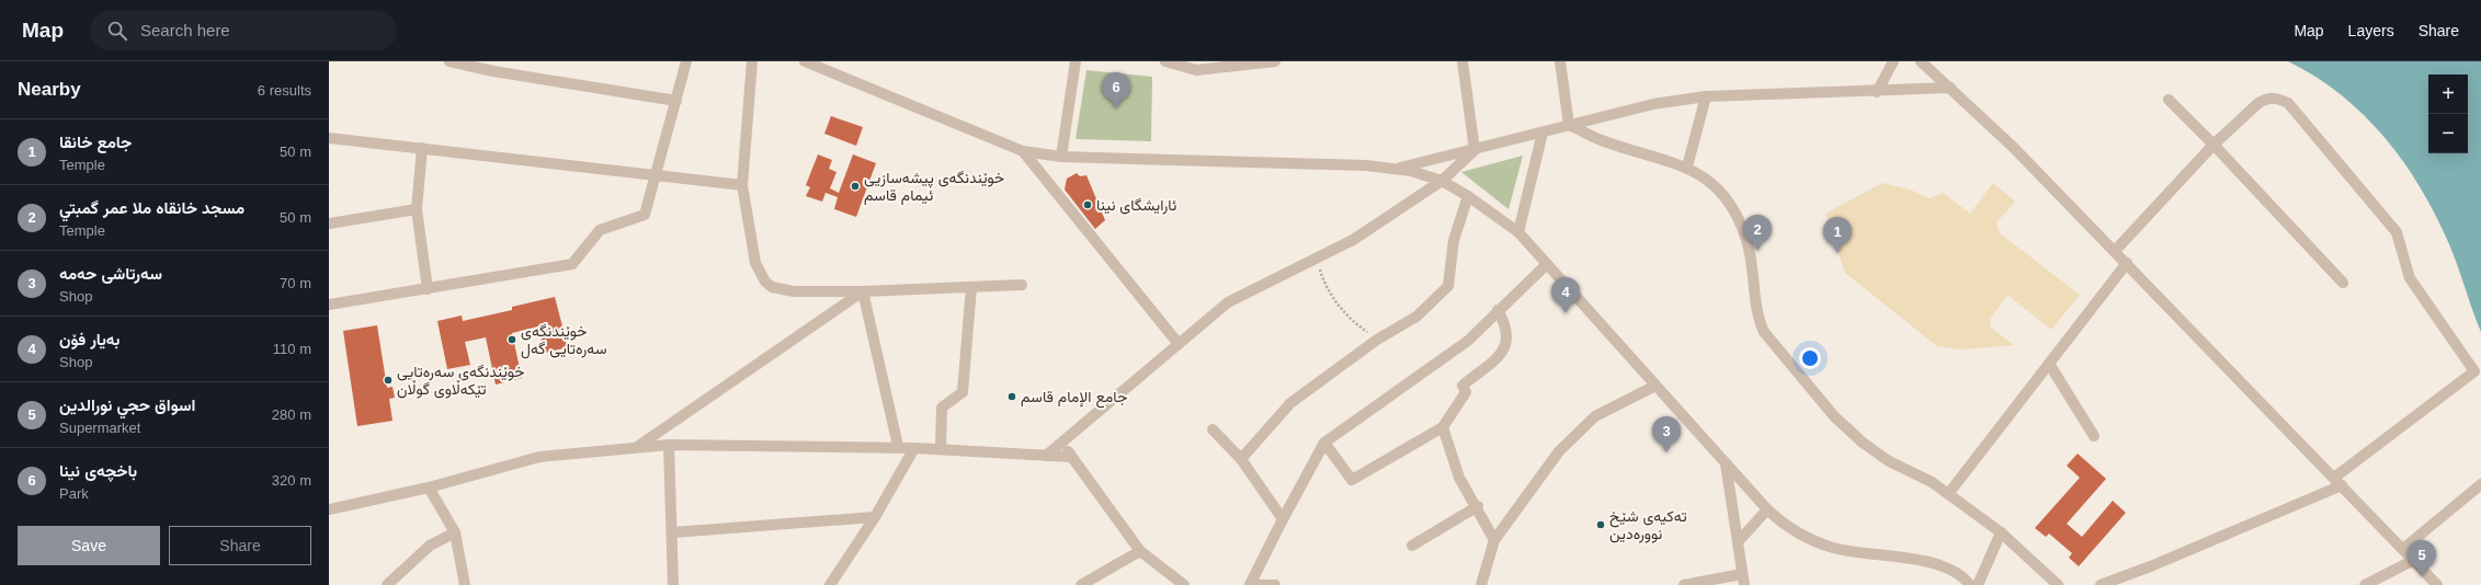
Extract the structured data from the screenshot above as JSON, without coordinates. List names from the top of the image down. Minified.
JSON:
{"places":["خوێندنگەی پیشەسازیی ئیمام قاسم","ئارایشگای نینا","خوێندنگەی سەرەتایی گەل","خوێندنگەی سەرەتایی تێکەڵاوی گوڵان","جامع الإمام قاسم","تەکیەی شێخ نوورەدین"],"page":{"header":"Map","search":"Search here","nav":["Map","Layers","Share"],"heading":["Nearby","6 results"],"pins":["6","2","1","4","3","5"],"map_buttons":["+","−"],"list":[{"mark":"1","name":"جامع خانقا","note":"Temple","value":"50 m"},{"mark":"2","name":"مسجد خانقاه ملا عمر گمبتي","note":"Temple","value":"50 m"},{"mark":"3","name":"سەرتاشی حەمە","note":"Shop","value":"70 m"},{"mark":"4","name":"بەیار فۆن","note":"Shop","value":"110 m"},{"mark":"5","name":"اسواق حجي نورالدين","note":"Supermarket","value":"280 m"},{"mark":"6","name":"باخچەی نینا","note":"Park","value":"320 m"}],"buttons":["Save","Share"]}}
